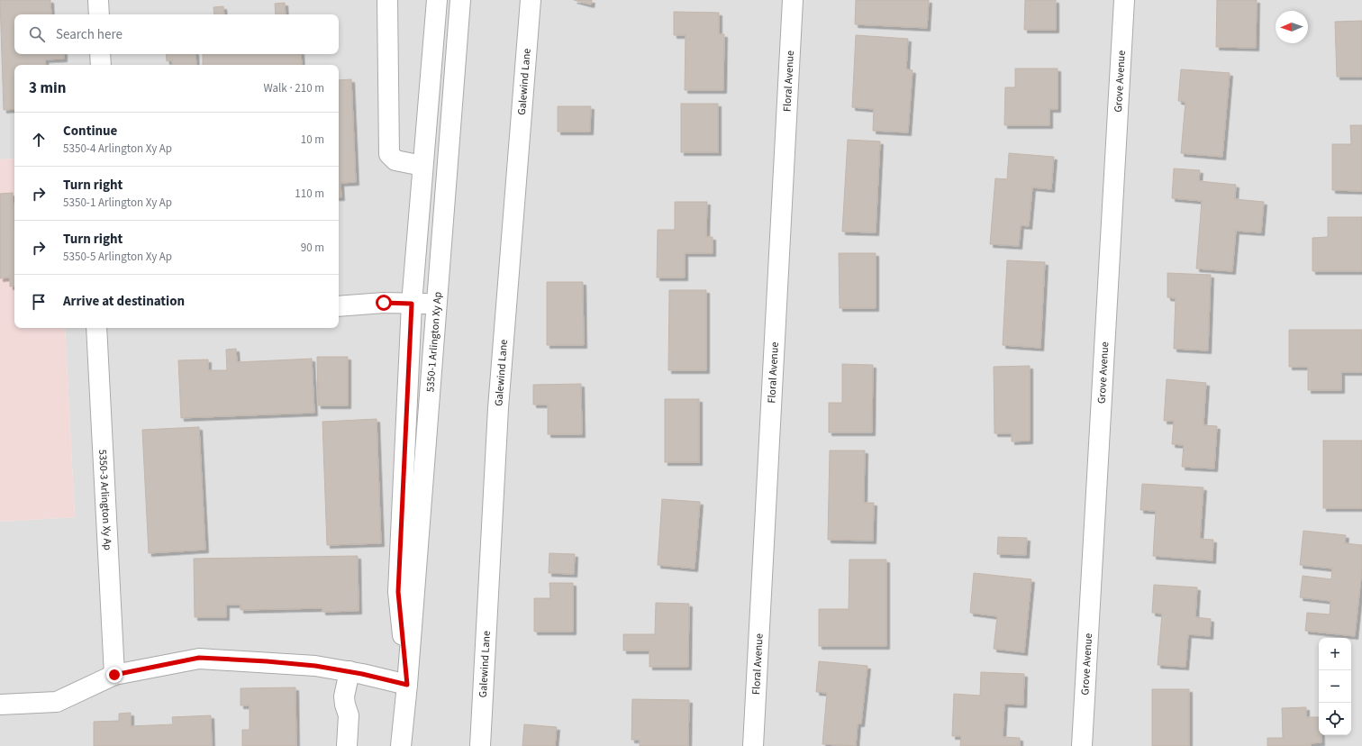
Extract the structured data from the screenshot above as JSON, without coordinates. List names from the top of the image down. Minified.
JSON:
{"streets":{"street":["Floral Avenue","Galewind Lane","Grove Avenue","5350-1 Arlington Xy Ap","5350-3 Arlington Xy Ap"]},"north":"left","page":{"search":"Search here","heading":["3 min","Walk · 210 m"],"list":[["Continue","5350-4 Arlington Xy Ap","10 m"],["Turn right","5350-1 Arlington Xy Ap","110 m"],["Turn right","5350-5 Arlington Xy Ap","90 m"],"Arrive at destination"],"map_buttons":["+","−"]}}
